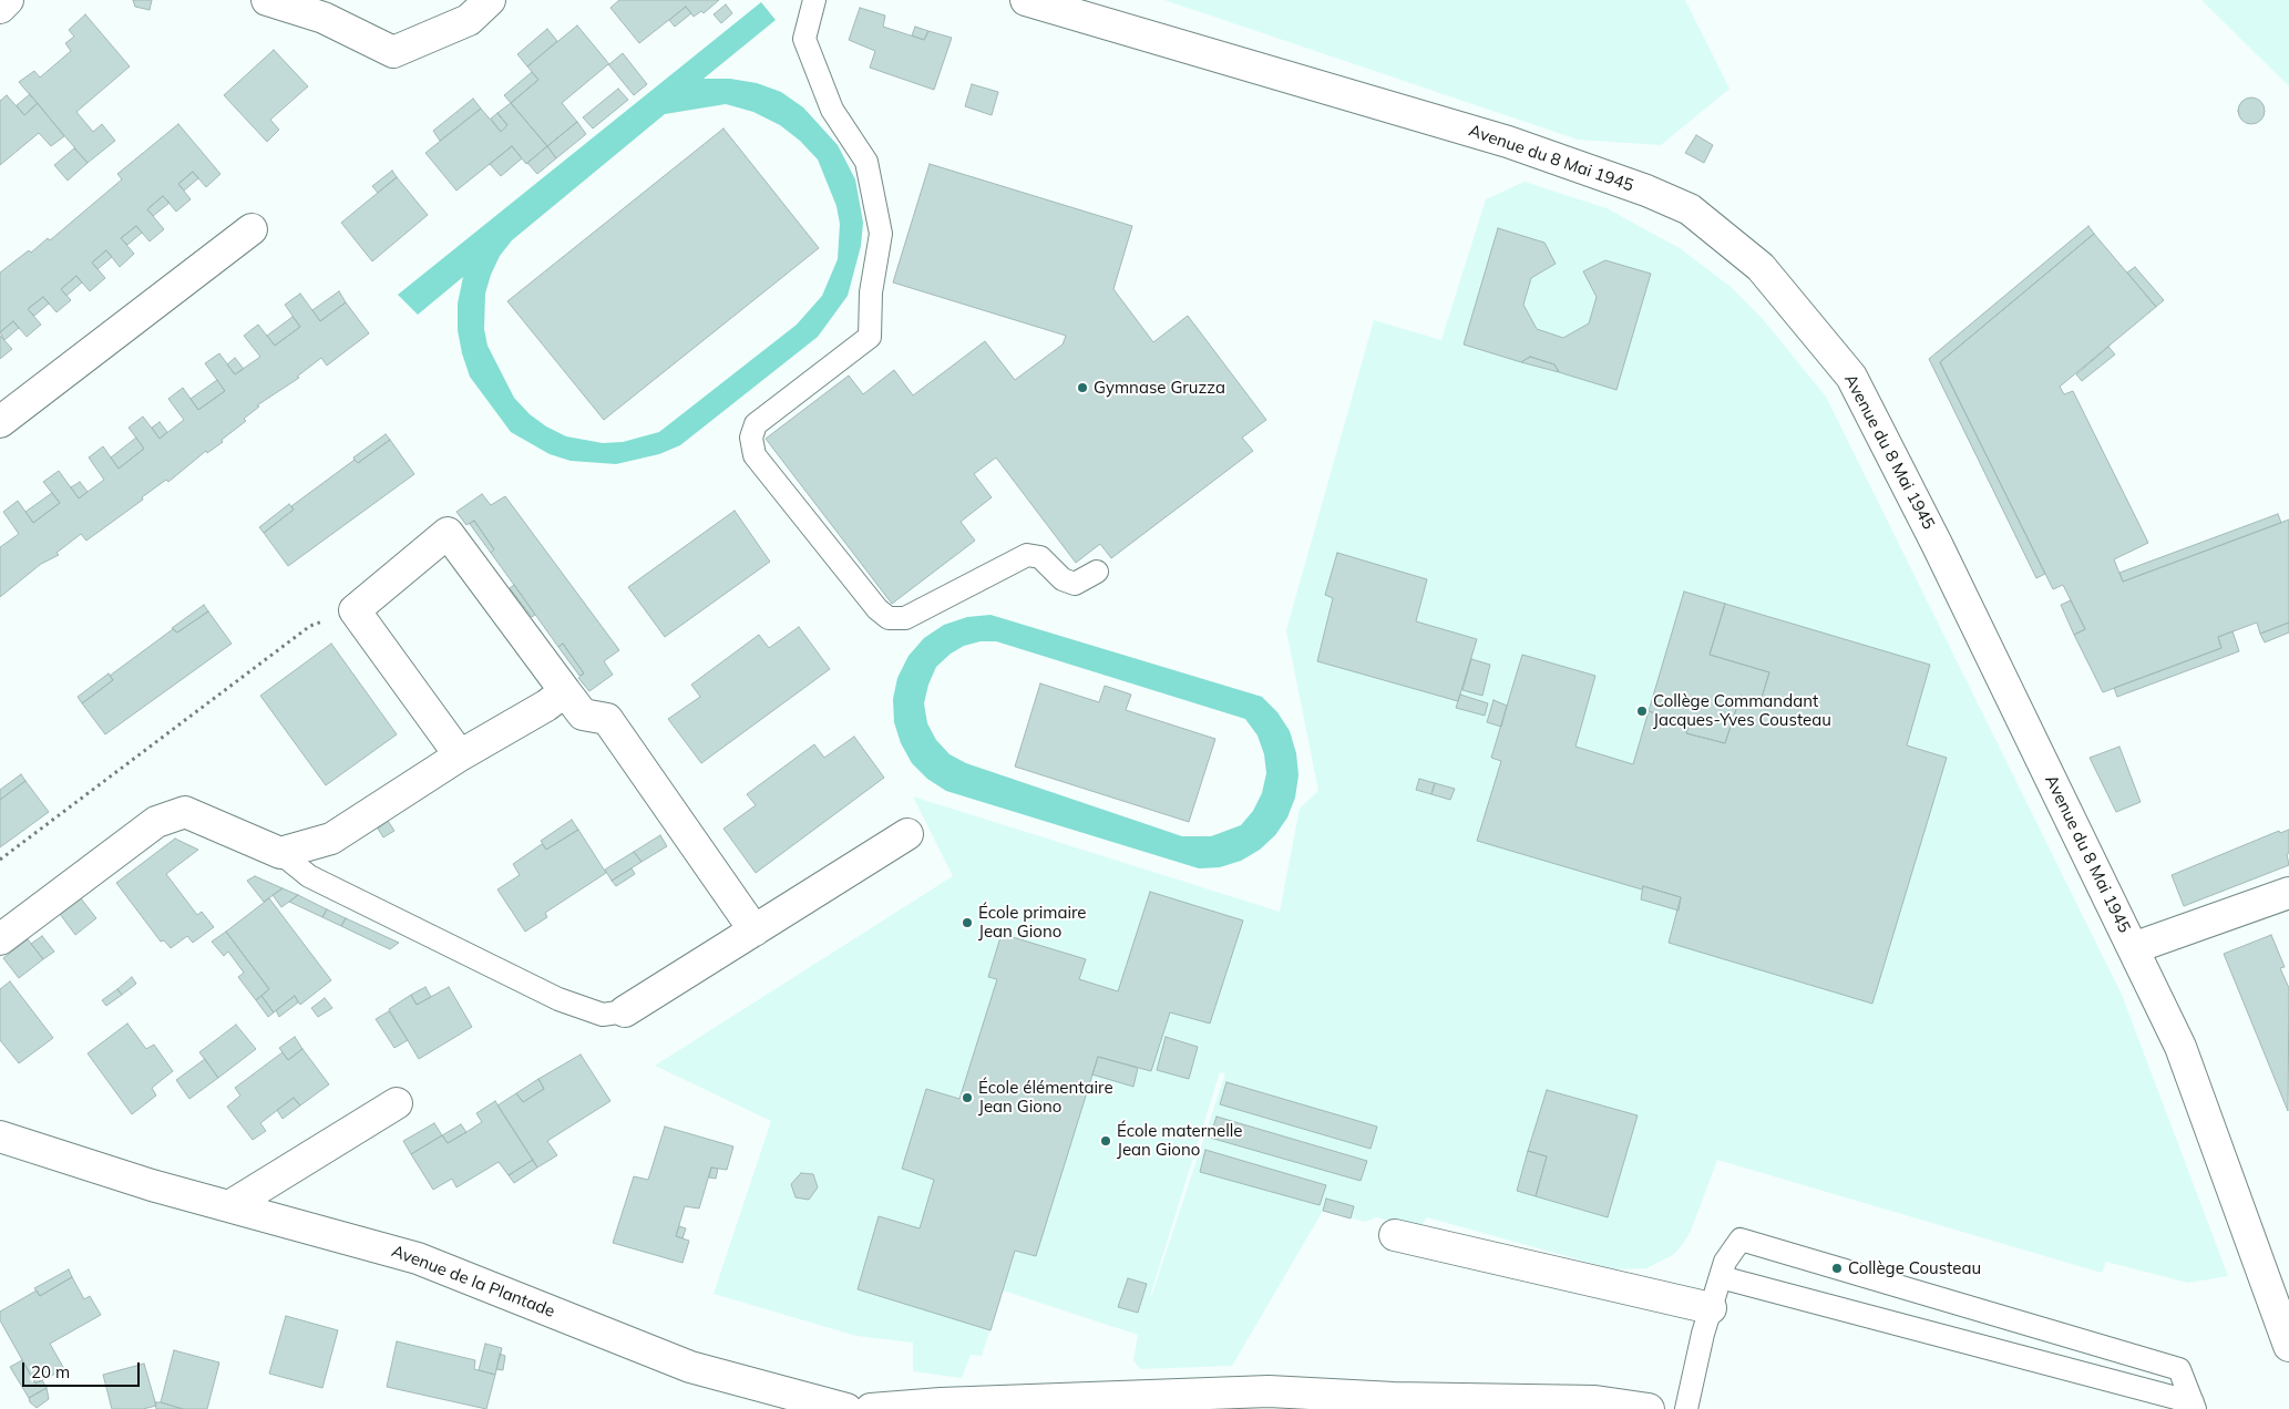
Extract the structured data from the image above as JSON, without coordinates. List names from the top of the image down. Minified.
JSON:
{"streets":{"street":["Avenue du 8 Mai 1945","Avenue de la Plantade"]},"places":["Gymnase Gruzza","Collège Commandant Jacques-Yves Cousteau","École primaire Jean Giono","École élémentaire Jean Giono","École maternelle Jean Giono","Collège Cousteau"],"scale_bar":"20 m"}
